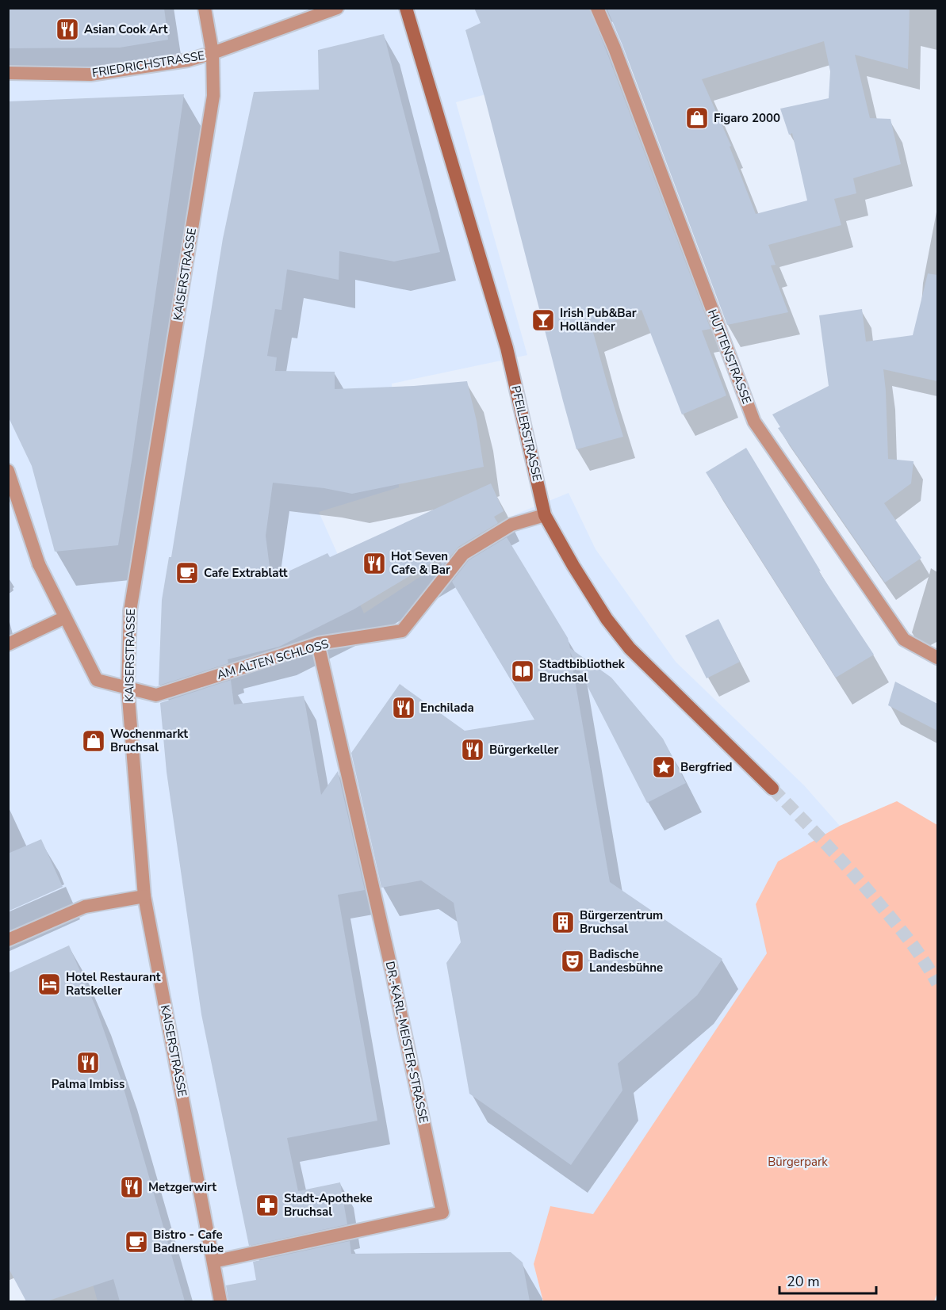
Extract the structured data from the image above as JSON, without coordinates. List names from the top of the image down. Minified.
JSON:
{"streets":{"main road":["PFEILERSTRASSE"],"street":["FRIEDRICHSTRASSE","KAISERSTRASSE","HUTTENSTRASSE","AM ALTEN SCHLOSS","DR.-KARL-MEISTER-STRASSE"]},"crossings":[["FRIEDRICHSTRASSE","KAISERSTRASSE"],["KAISERSTRASSE","AM ALTEN SCHLOSS"],["KAISERSTRASSE","DR.-KARL-MEISTER-STRASSE"],["PFEILERSTRASSE","AM ALTEN SCHLOSS"],["AM ALTEN SCHLOSS","DR.-KARL-MEISTER-STRASSE"]],"parks":["Bürgerpark"],"places":{"restaurant":["Asian Cook Art","Hot Seven Cafe & Bar","Enchilada","Bürgerkeller","Palma Imbiss","Metzgerwirt"],"shop":["Figaro 2000","Wochenmarkt Bruchsal"],"bar":["Irish Pub&Bar Holländer"],"cafe":["Cafe Extrablatt","Bistro - Cafe Badnerstube"],"library":["Stadtbibliothek Bruchsal"],"place":["Bergfried"],"building":["Bürgerzentrum Bruchsal"],"theatre":["Badische Landesbühne"],"hotel":["Hotel Restaurant Ratskeller"],"pharmacy":["Stadt-Apotheke Bruchsal"]},"scale_bar":"20 m"}
